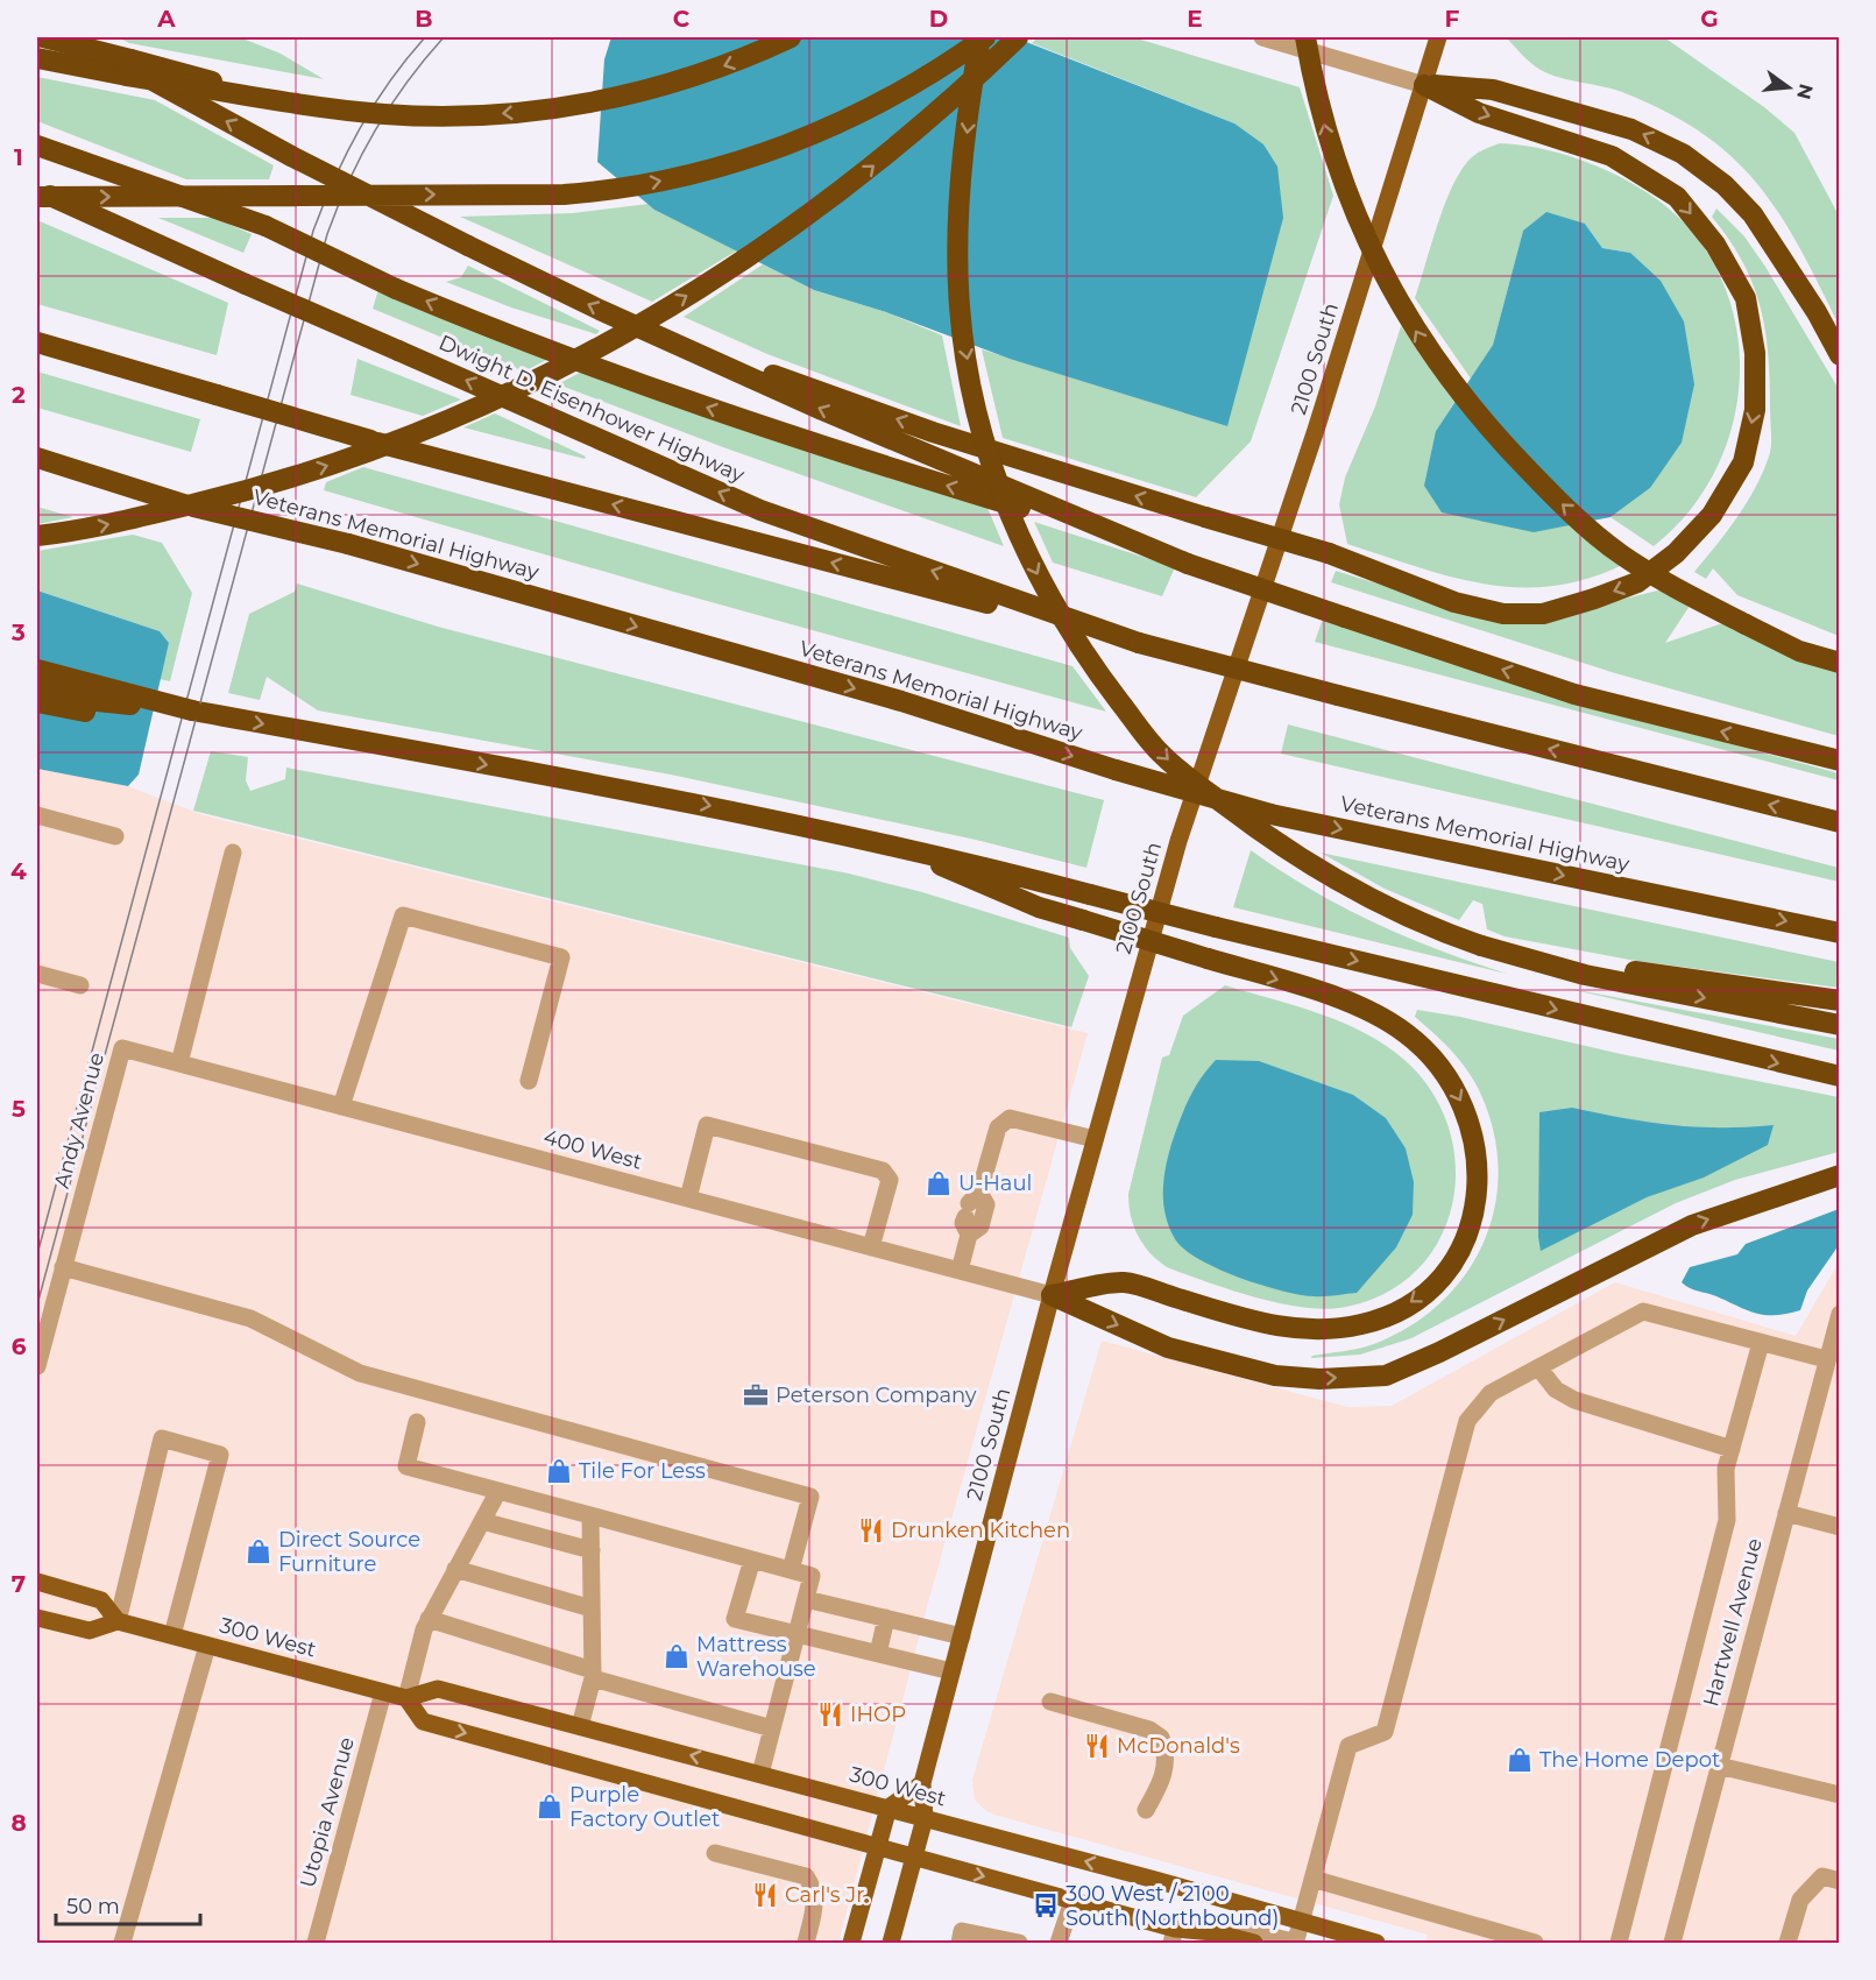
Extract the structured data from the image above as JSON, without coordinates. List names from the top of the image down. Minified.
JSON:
{"streets":{"highway":["Dwight D. Eisenhower Highway","Veterans Memorial Highway"],"main road":["2100 South","300 West"],"street":["Andy Avenue","400 West","Hartwell Avenue","Utopia Avenue"]},"crossings":[["2100 South","400 West"],["2100 South","300 West"],["Andy Avenue","400 West"],["300 West","Utopia Avenue"]],"places":{"shop":["U-Haul","Tile For Less","Direct Source Furniture","Mattress Warehouse","The Home Depot","Purple Factory Outlet"],"office":["Peterson Company"],"restaurant":["Drunken Kitchen","IHOP","McDonald's","Carl's Jr."],"bus stop":["300 West / 2100 South (Northbound)"]},"scale_bar":"50 m","north":"right","grid":{"columns":["A","B","C","D","E","F","G"],"rows":["1","2","3","4","5","6","7","8"]}}
